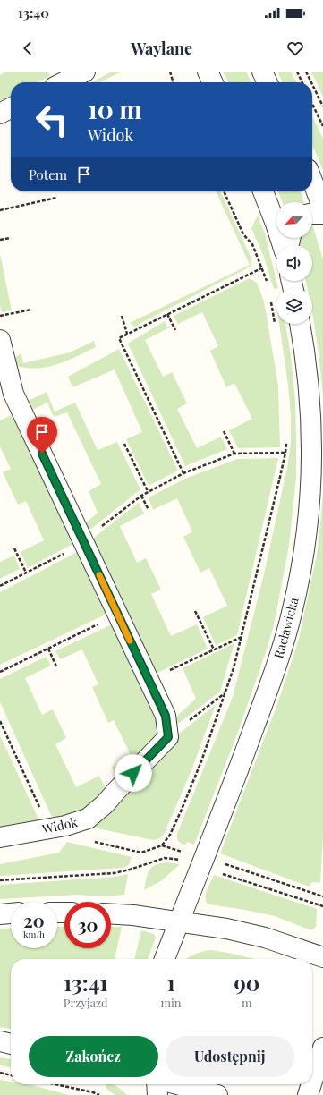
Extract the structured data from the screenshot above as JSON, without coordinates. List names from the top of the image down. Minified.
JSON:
{"streets":{"street":["Racławicka","Widok"]},"north":"bottom left","page":{"status":"13:40","header":"Waylane","turn":["10 m","Widok"],"then":"Potem","speed":"20 km/h","limit":"30","eta":["13:41","Przyjazd","1","min","90","m"],"buttons":["Zakończ","Udostępnij"]}}
